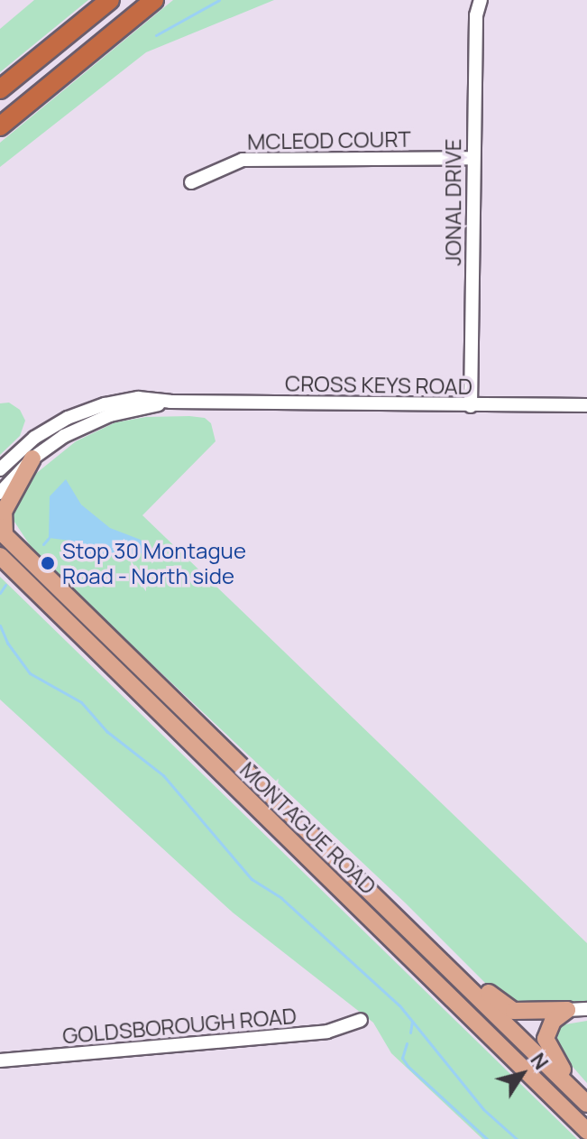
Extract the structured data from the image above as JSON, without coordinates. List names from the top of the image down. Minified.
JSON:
{"streets":{"main road":["MONTAGUE ROAD"],"street":["MCLEOD COURT","JONAL DRIVE","CROSS KEYS ROAD","GOLDSBOROUGH ROAD"]},"crossings":[["MCLEOD COURT","JONAL DRIVE"],["JONAL DRIVE","CROSS KEYS ROAD"]],"places":["Stop 30 Montague Road - North side"],"north":"top right"}
